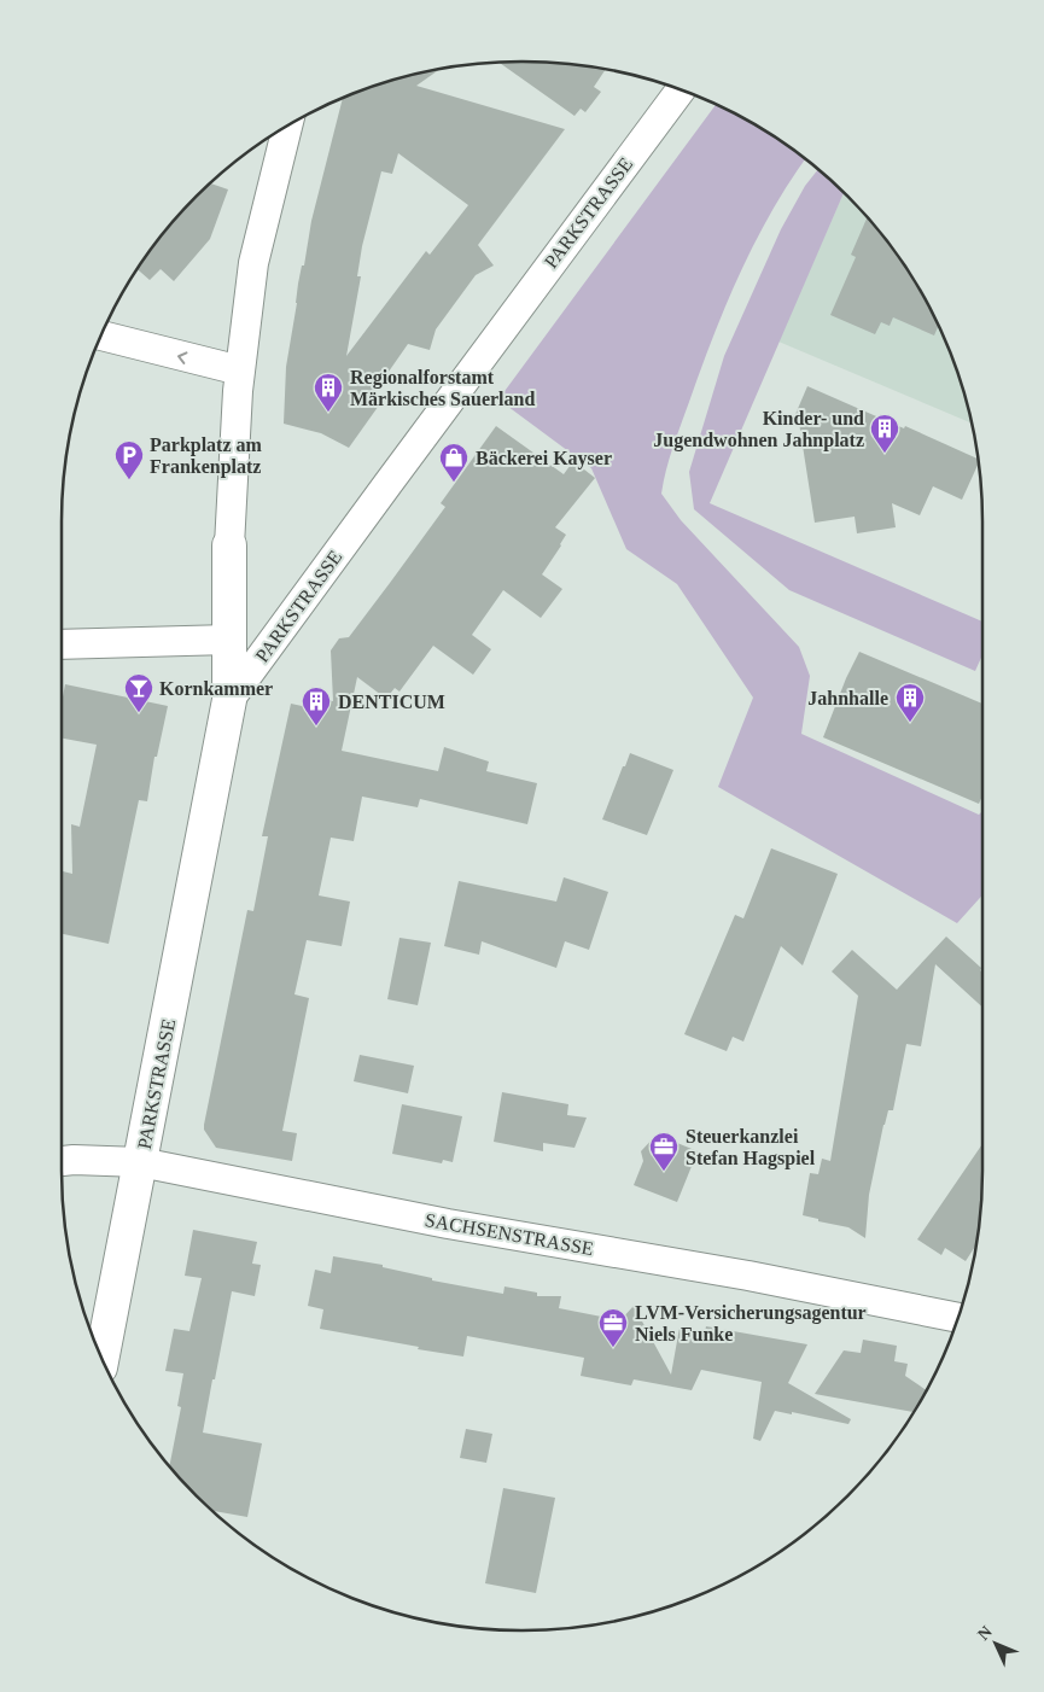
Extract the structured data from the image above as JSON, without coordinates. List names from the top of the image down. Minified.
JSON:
{"streets":{"street":["PARKSTRASSE","SACHSENSTRASSE"]},"crossings":[["PARKSTRASSE","SACHSENSTRASSE"]],"places":{"building":["Regionalforstamt Märkisches Sauerland","Kinder- und Jugendwohnen Jahnplatz","Jahnhalle","DENTICUM"],"parking":["Parkplatz am Frankenplatz"],"shop":["Bäckerei Kayser"],"bar":["Kornkammer"],"office":["Steuerkanzlei Stefan Hagspiel","LVM-Versicherungsagentur Niels Funke"]},"north":"top left"}
